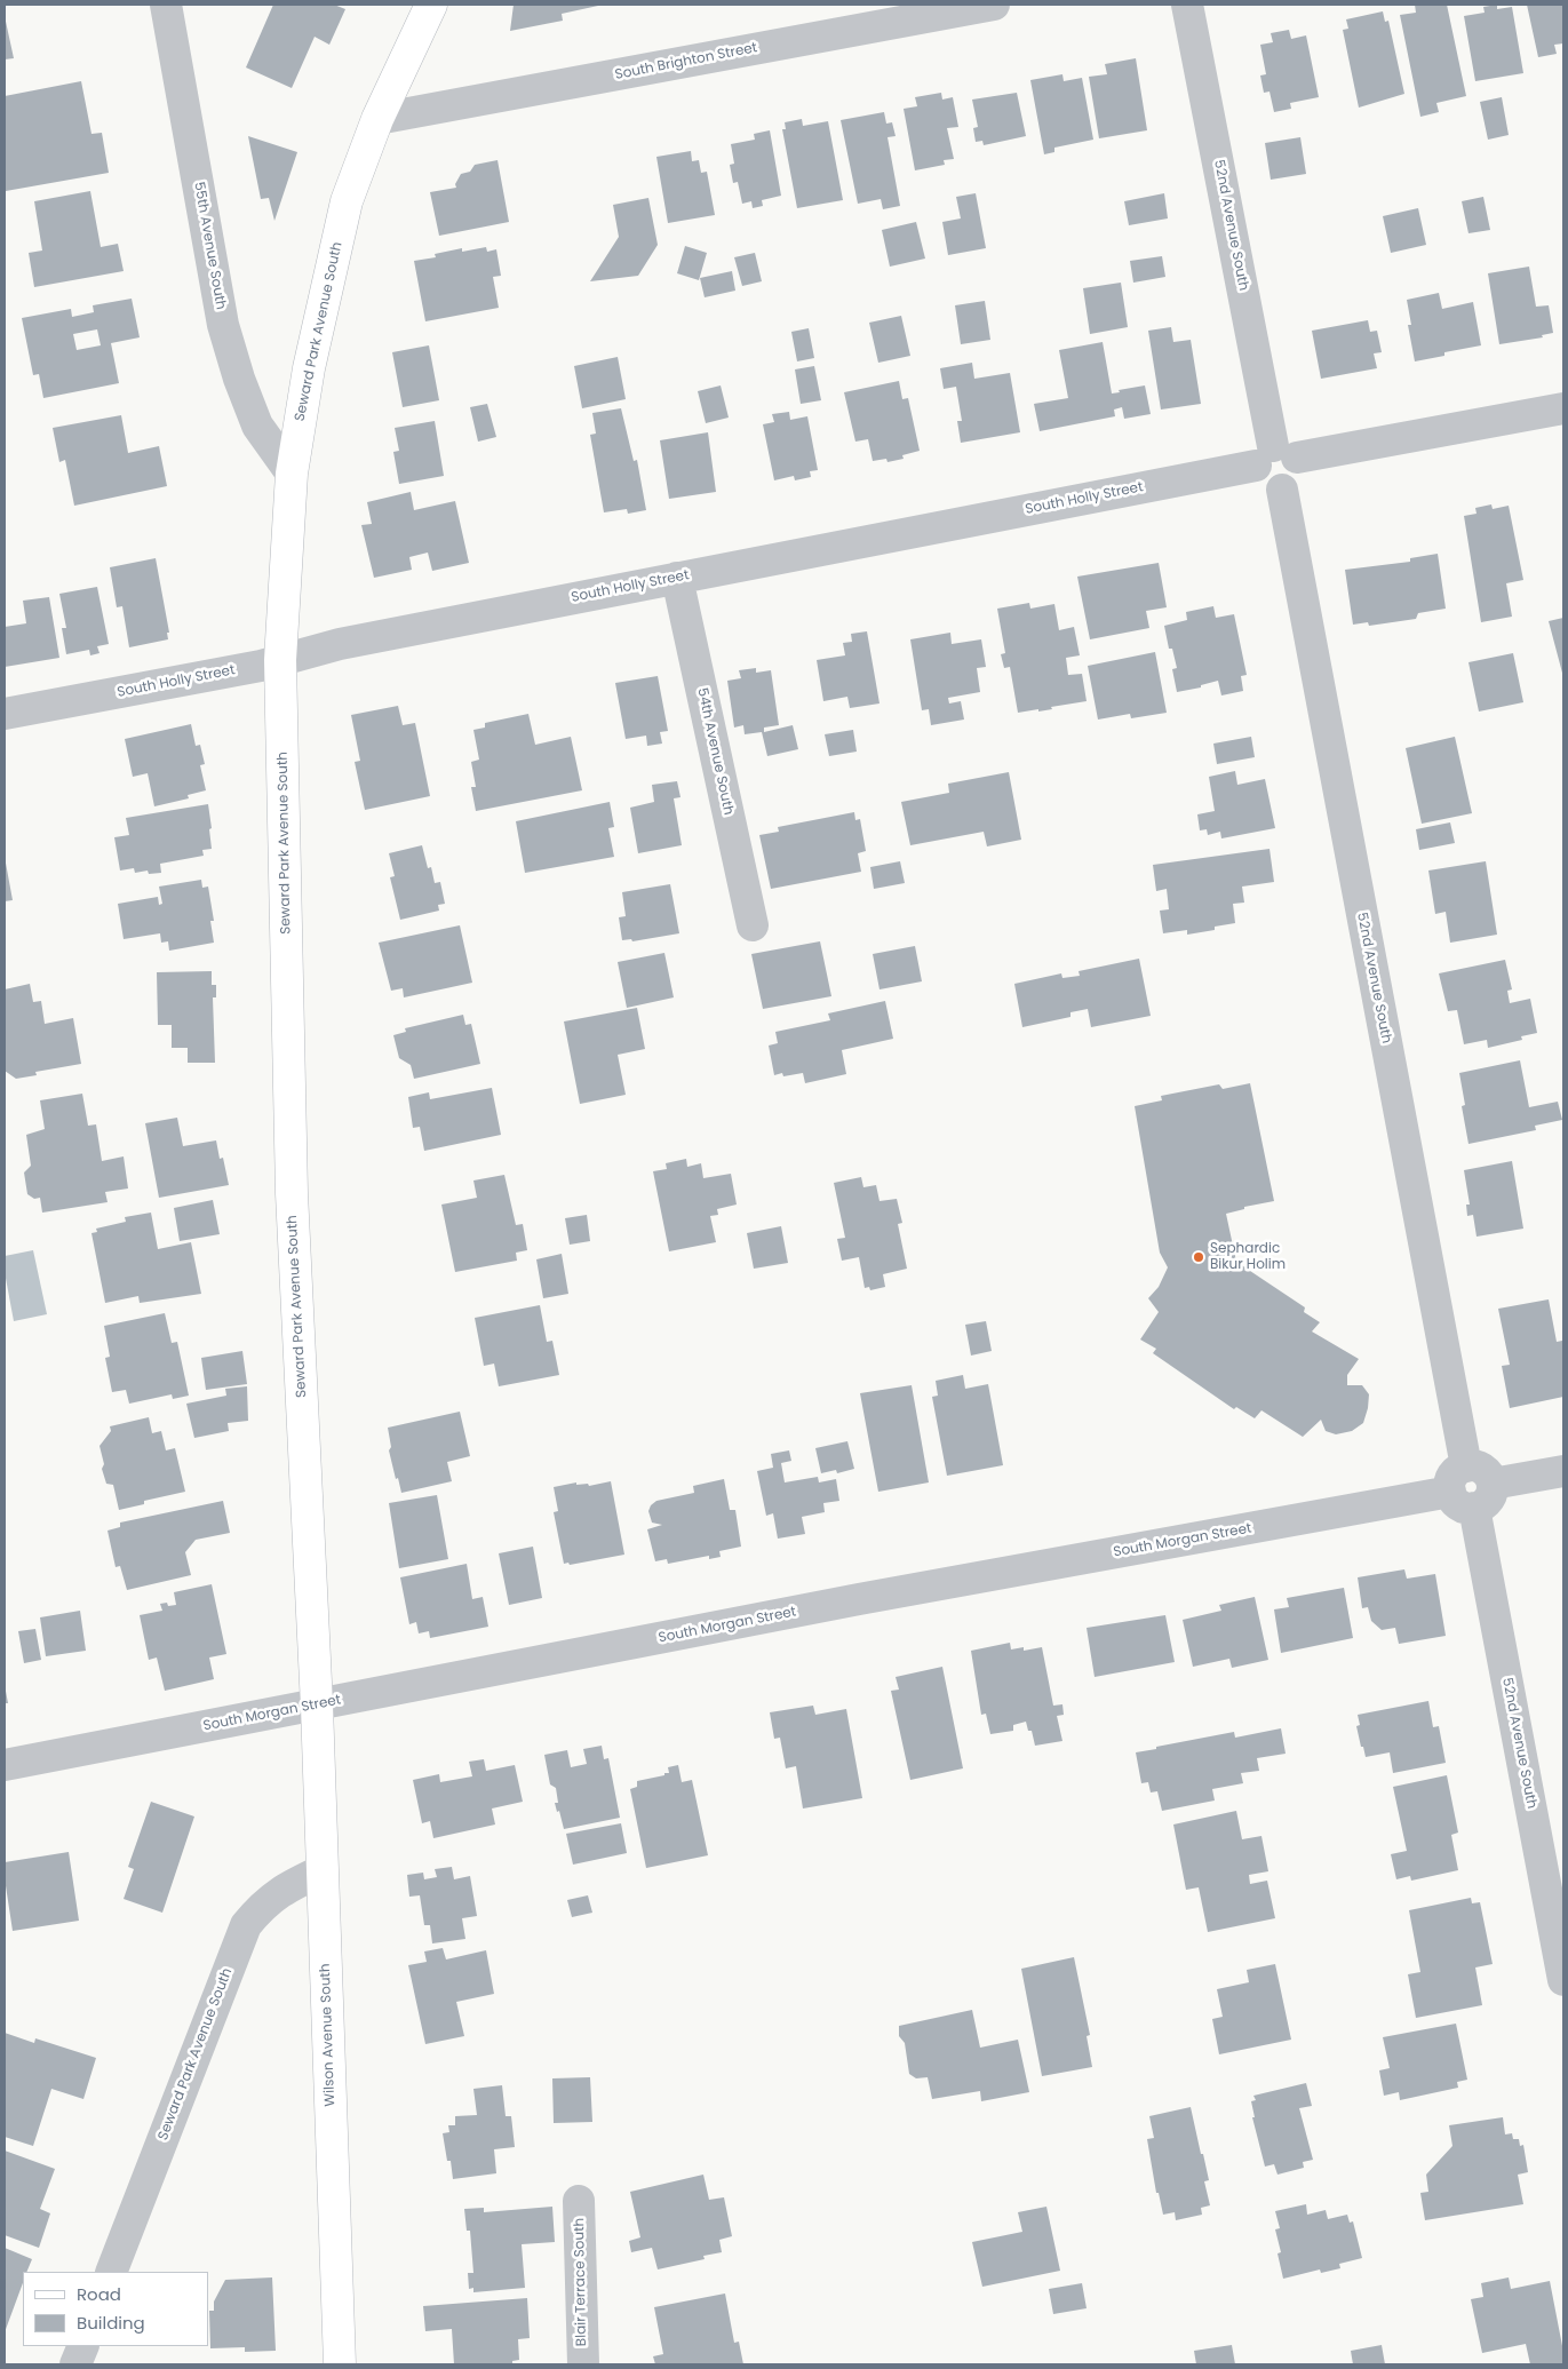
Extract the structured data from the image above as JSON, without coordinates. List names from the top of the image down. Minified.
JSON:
{"streets":{"main road":["Seward Park Avenue South","Wilson Avenue South"],"street":["South Brighton Street","52nd Avenue South","55th Avenue South","South Holly Street","54th Avenue South","South Morgan Street","Blair Terrace South"]},"crossings":[["South Brighton Street","Seward Park Avenue South"],["52nd Avenue South","South Holly Street"],["52nd Avenue South","South Morgan Street"],["55th Avenue South","Seward Park Avenue South"],["Seward Park Avenue South","South Holly Street"],["Seward Park Avenue South","South Morgan Street"],["Seward Park Avenue South","Wilson Avenue South"],["South Holly Street","54th Avenue South"],["South Morgan Street","Wilson Avenue South"]],"places":["Sephardic Bikur Holim"],"legend":["Road","Building"]}
